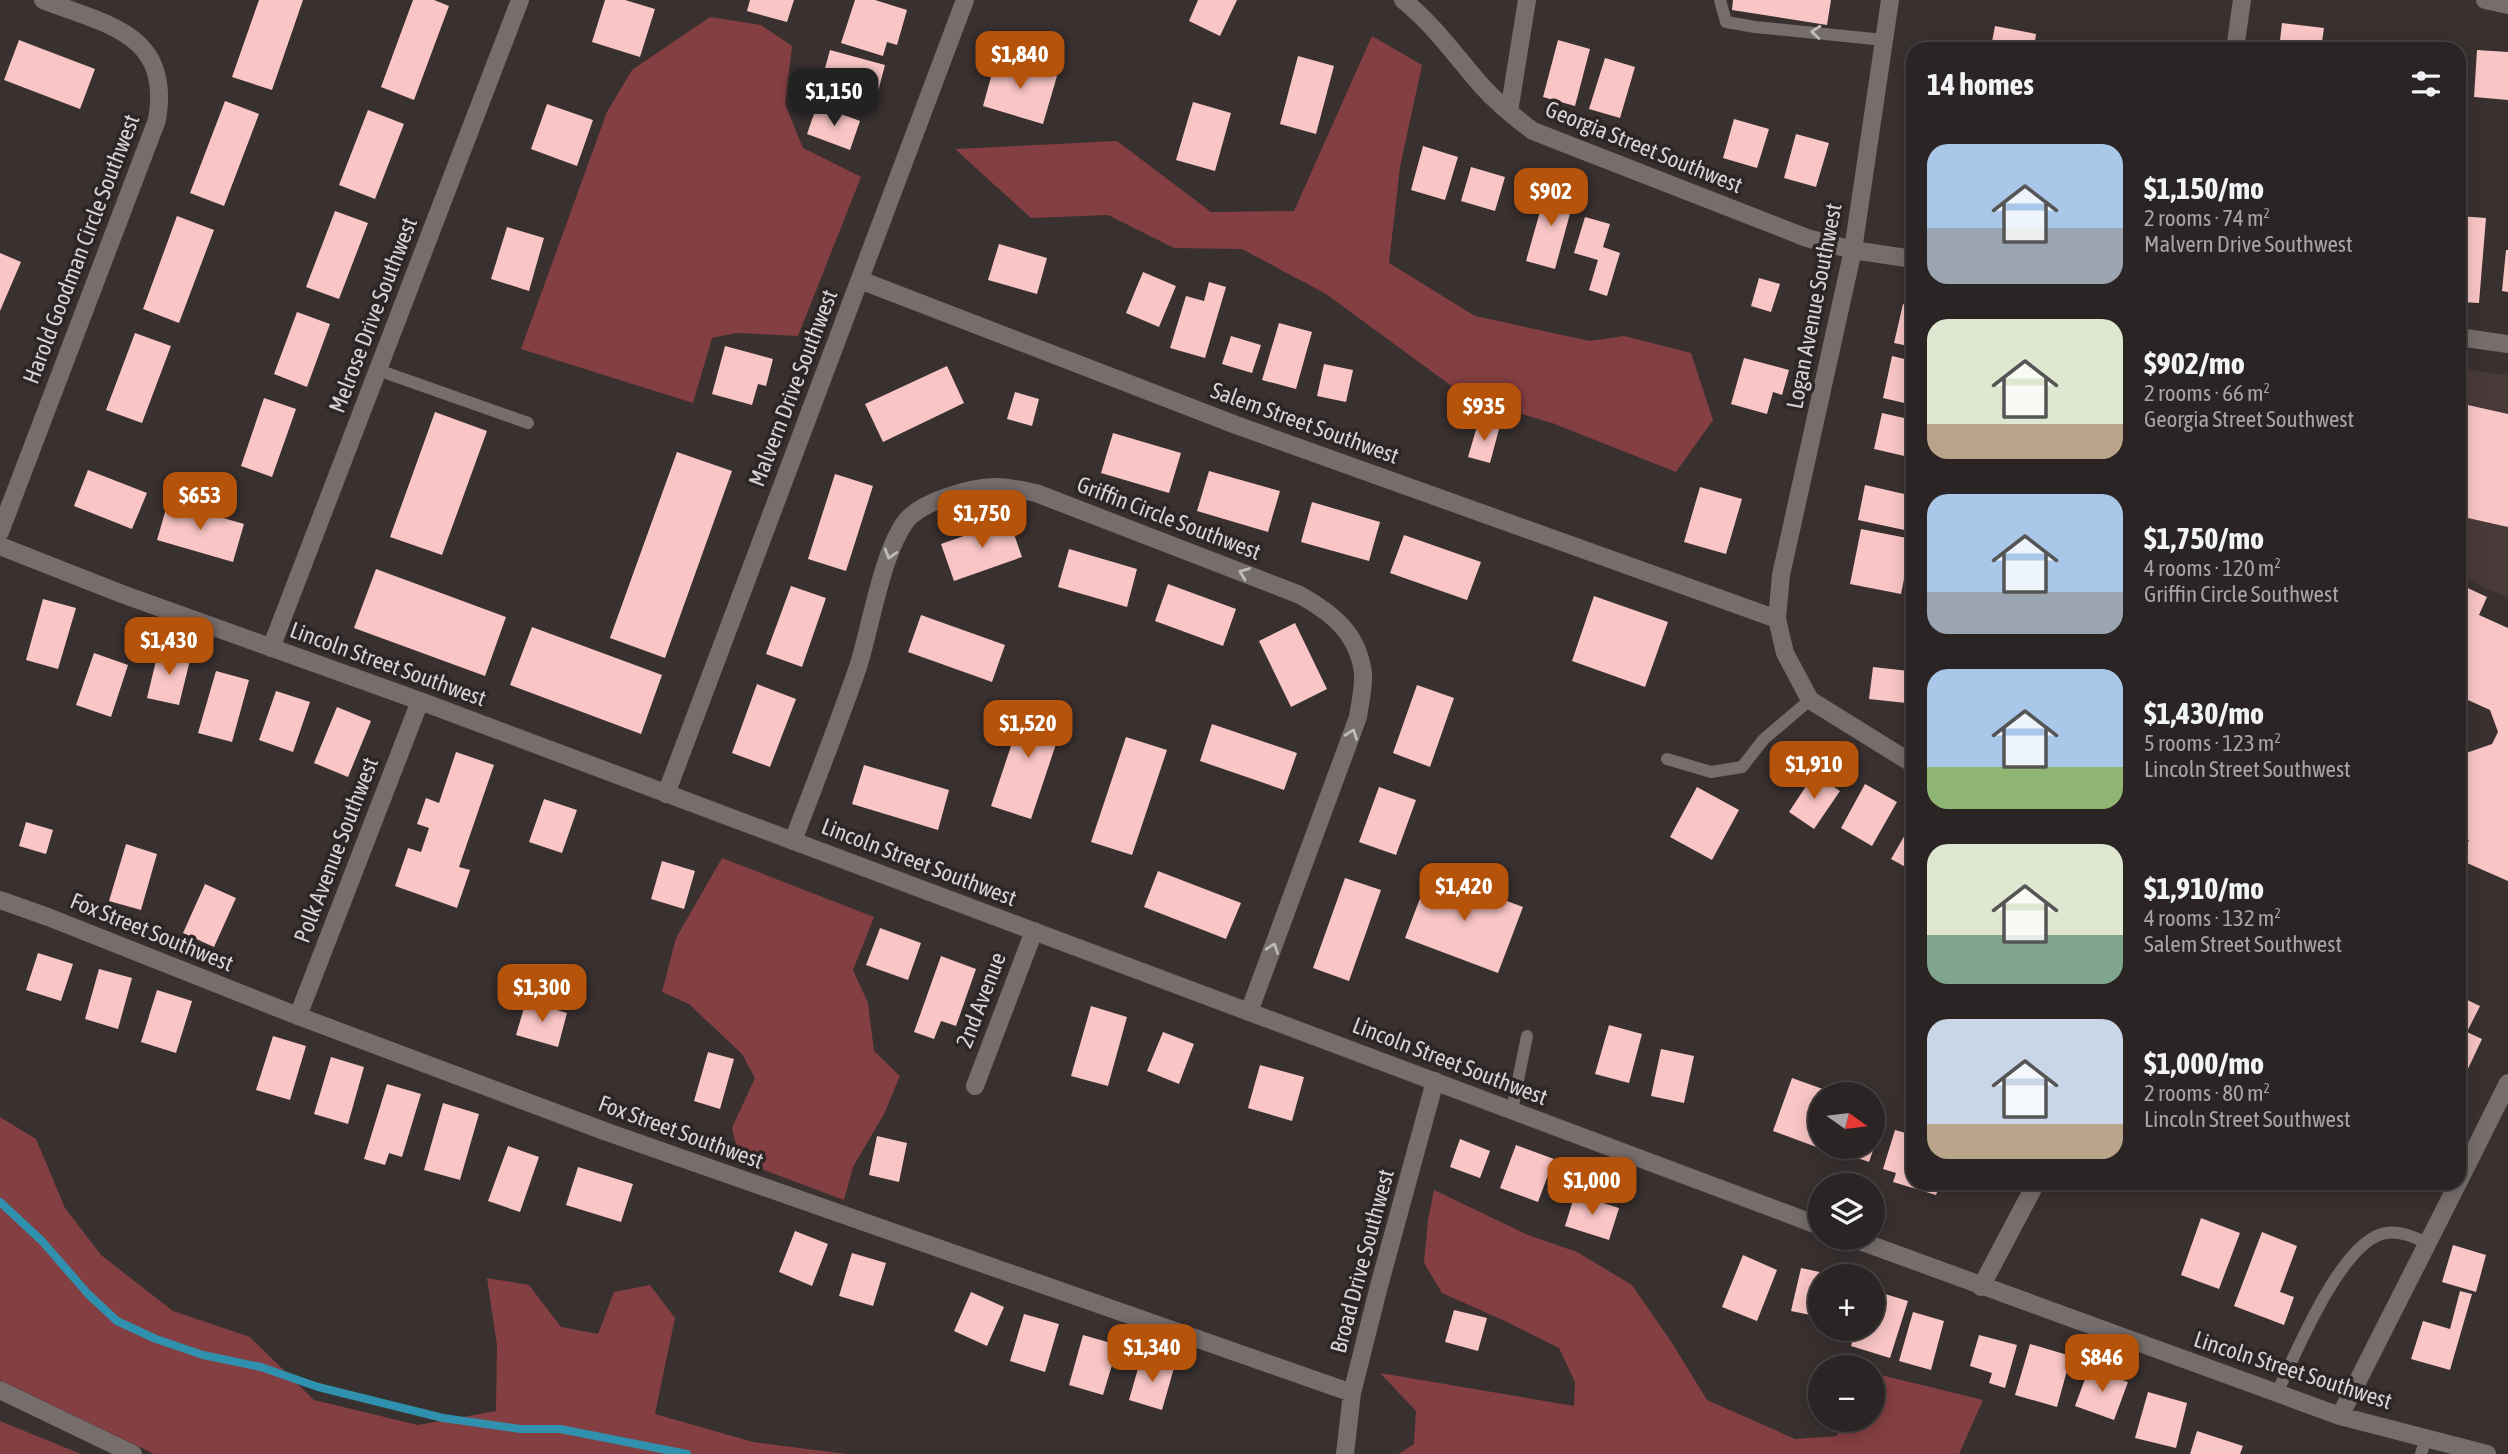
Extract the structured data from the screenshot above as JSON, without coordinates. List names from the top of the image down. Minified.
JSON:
{"streets":{"street":["Georgia Street Southwest","Harold Goodman Circle Southwest","Logan Avenue Southwest","Melrose Drive Southwest","Malvern Drive Southwest","Salem Street Southwest","Griffin Circle Southwest","Lincoln Street Southwest","Polk Avenue Southwest","Fox Street Southwest","2nd Avenue","Broad Drive Southwest"]},"crossings":[["Georgia Street Southwest","Logan Avenue Southwest"],["Logan Avenue Southwest","Salem Street Southwest"],["Melrose Drive Southwest","Lincoln Street Southwest"],["Malvern Drive Southwest","Salem Street Southwest"],["Malvern Drive Southwest","Lincoln Street Southwest"],["Griffin Circle Southwest","Lincoln Street Southwest"],["Lincoln Street Southwest","Polk Avenue Southwest"],["Lincoln Street Southwest","2nd Avenue"],["Lincoln Street Southwest","Broad Drive Southwest"],["Polk Avenue Southwest","Fox Street Southwest"],["Fox Street Southwest","Broad Drive Southwest"]],"north":"right","page":{"price":["$1,840","$1,150","$902","$935","$653","$1,750","$1,430","$1,520","$1,910","$1,420","$1,300","$1,000","$1,340","$846"],"heading":"14 homes","list":[{"name":"$1,150/mo","note":"2 rooms · 74 m² · Malvern Drive Southwest"},{"name":"$902/mo","note":"2 rooms · 66 m² · Georgia Street Southwest"},{"name":"$1,750/mo","note":"4 rooms · 120 m² · Griffin Circle Southwest"},{"name":"$1,430/mo","note":"5 rooms · 123 m² · Lincoln Street Southwest"},{"name":"$1,910/mo","note":"4 rooms · 132 m² · Salem Street Southwest"},{"name":"$1,000/mo","note":"2 rooms · 80 m² · Lincoln Street Southwest"}],"map_buttons":["+","−"]}}
